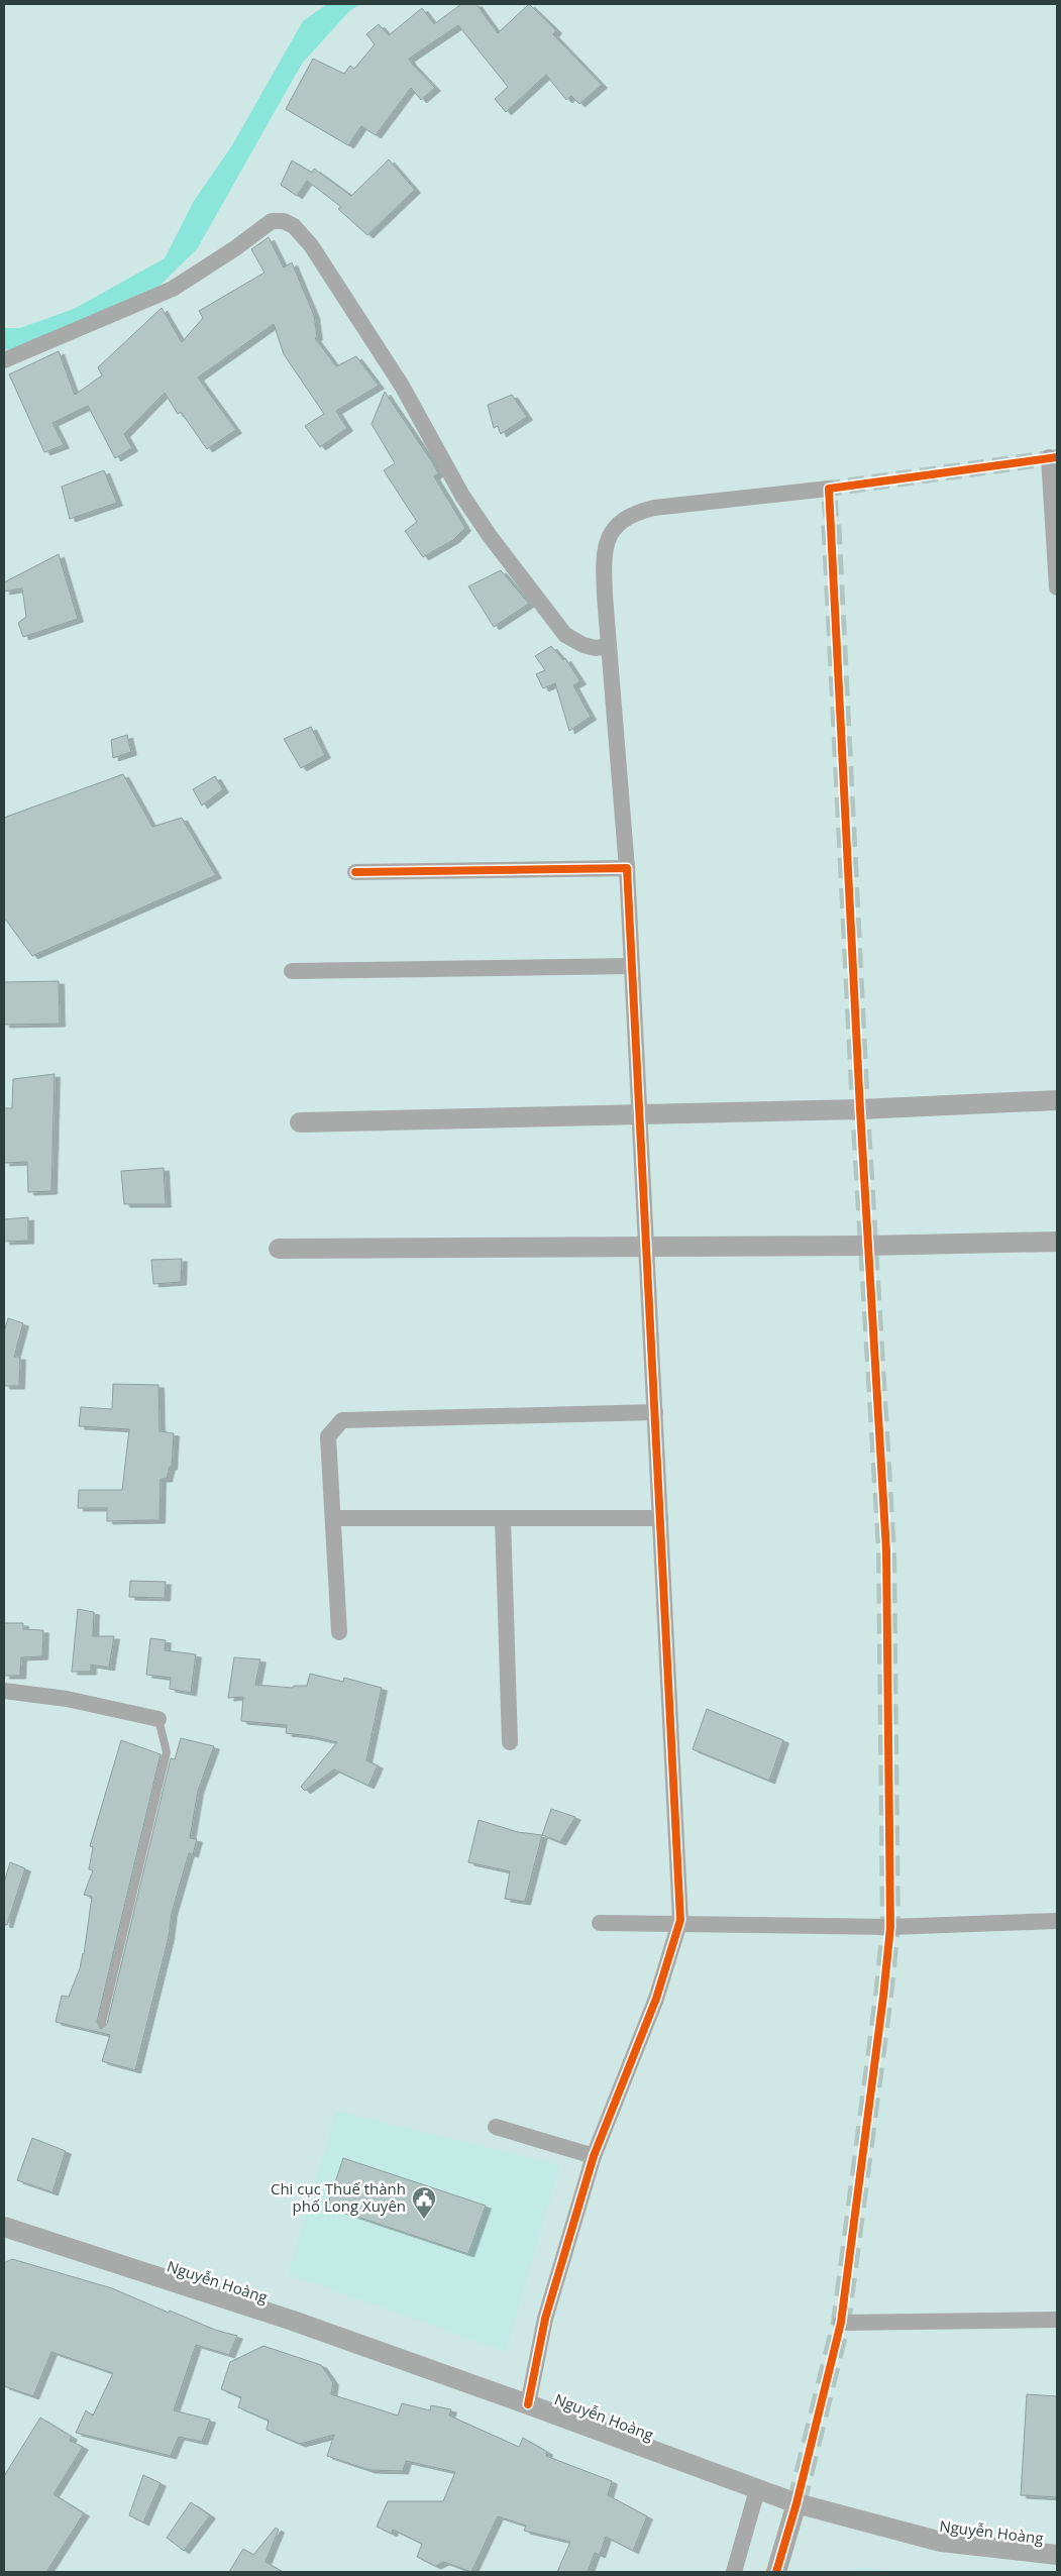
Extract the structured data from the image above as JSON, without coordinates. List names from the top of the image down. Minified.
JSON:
{"streets":{"street":["Nguyễn Hoàng"]},"places":{"public building":["Chi cục Thuế thành phố Long Xuyên"]}}
